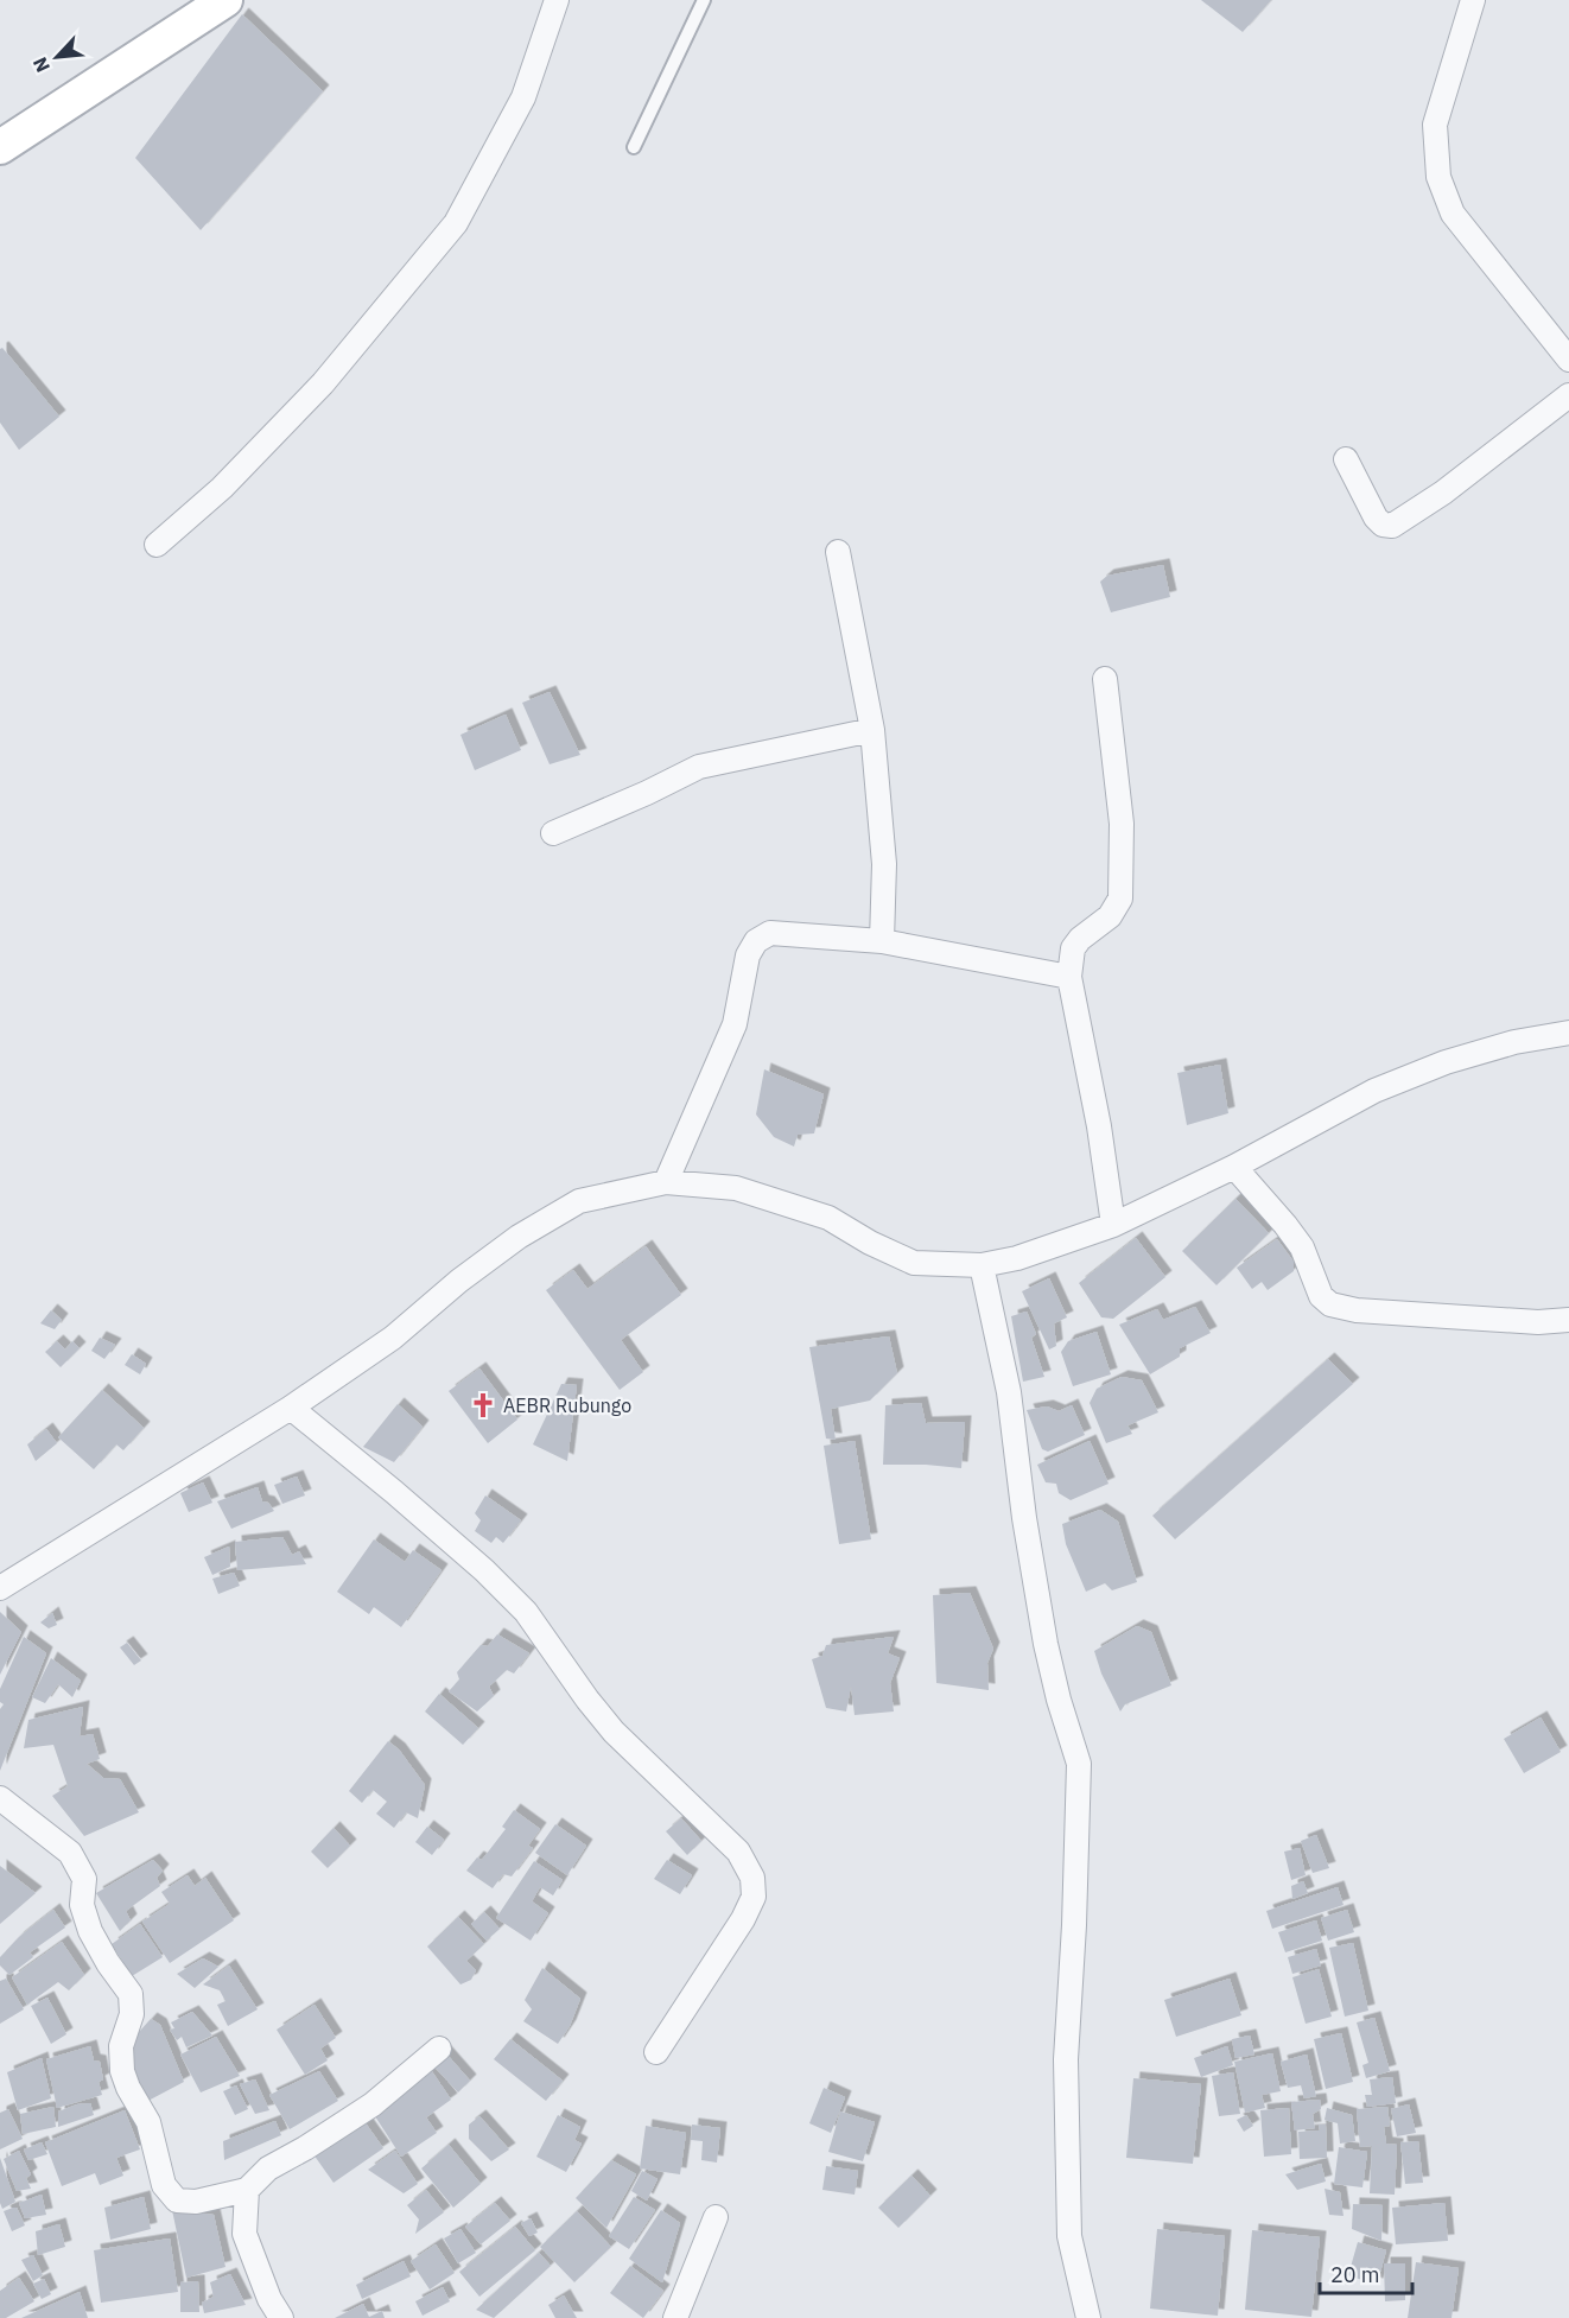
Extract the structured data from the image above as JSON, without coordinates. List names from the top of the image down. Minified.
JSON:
{"places":{"church":["AEBR Rubungo"]},"scale_bar":"20 m","north":"bottom left"}
